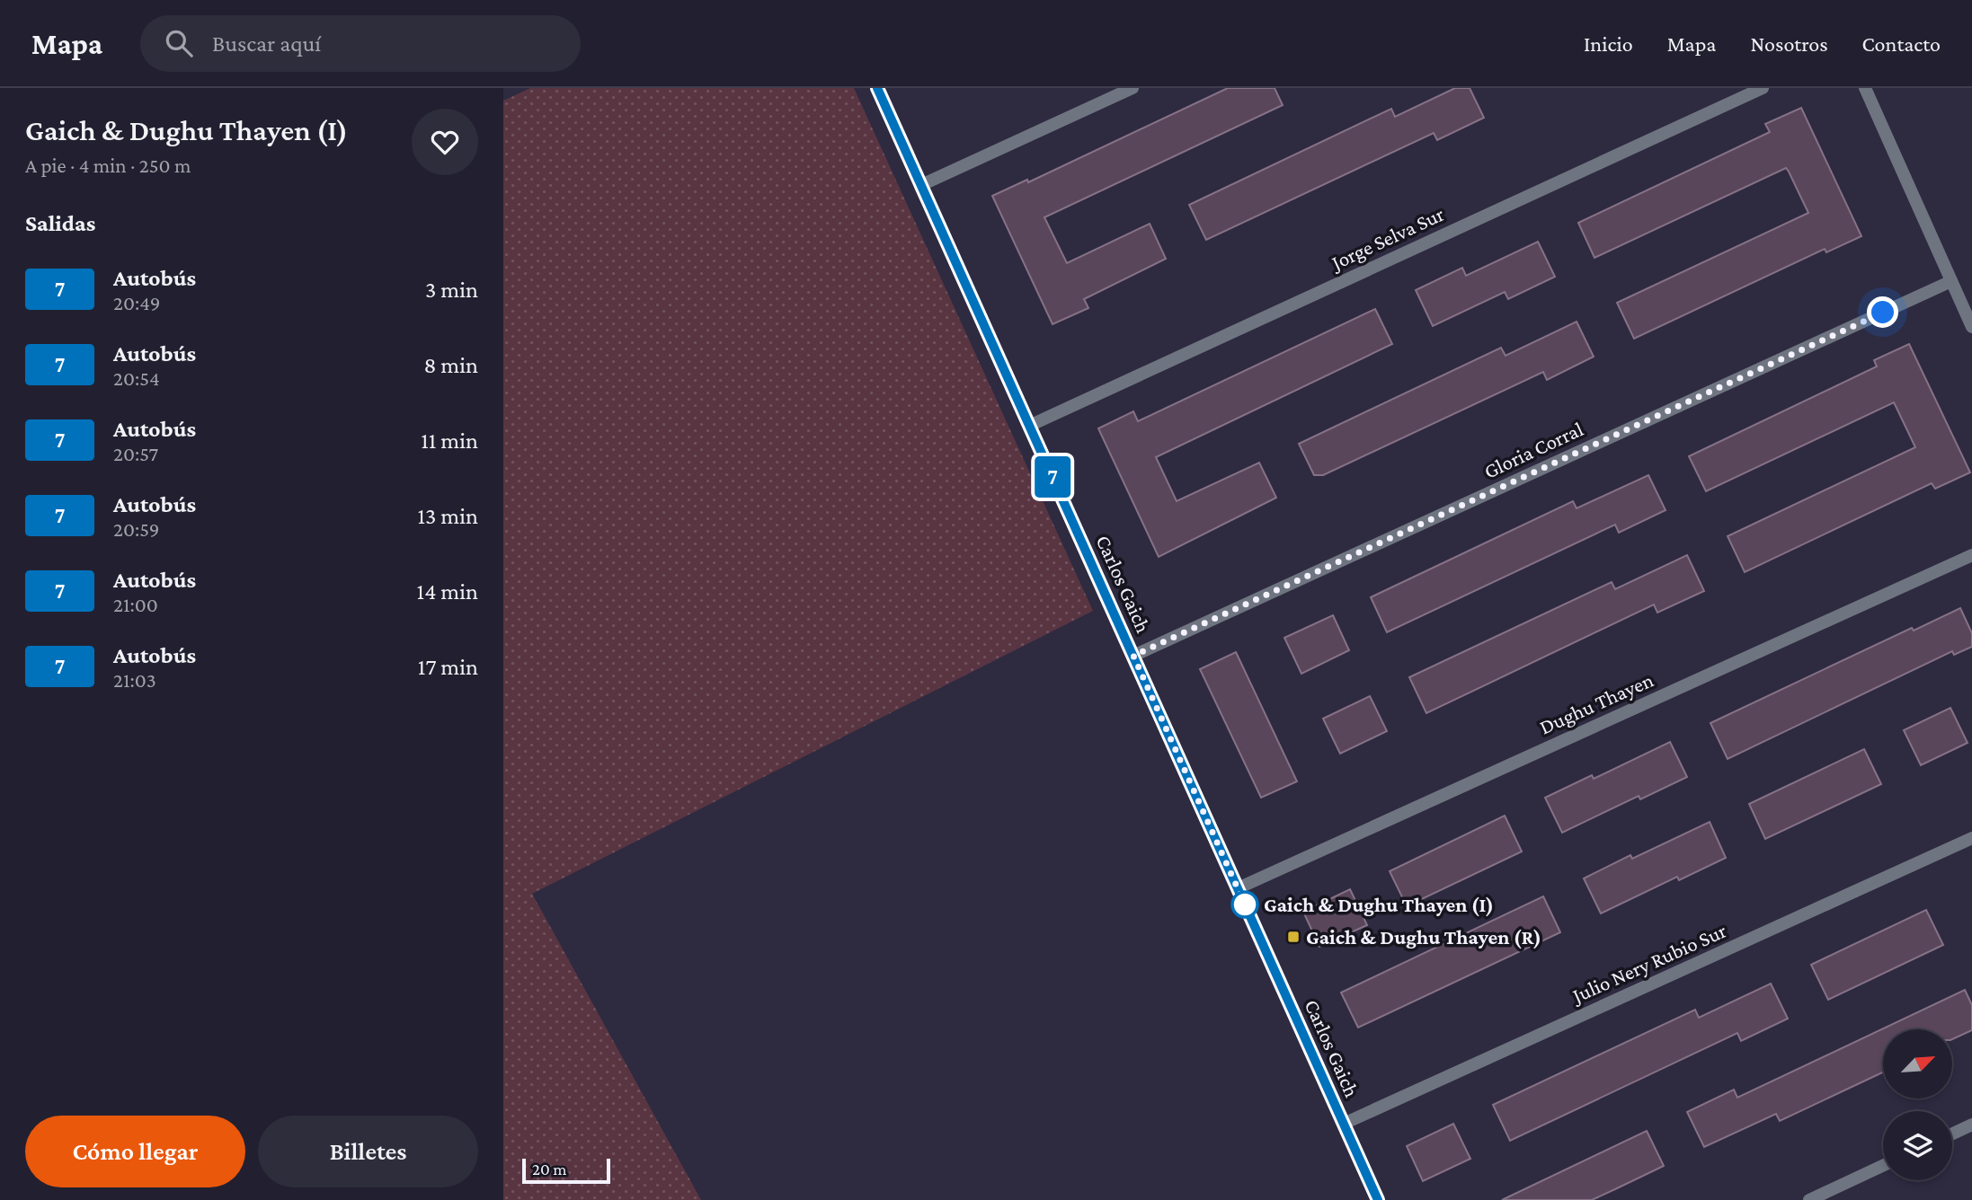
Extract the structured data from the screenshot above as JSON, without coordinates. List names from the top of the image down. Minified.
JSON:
{"streets":{"street":["Jorge Selva Sur","Gloria Corral","Carlos Gaich","Dughu Thayen","Julio Nery Rubio Sur"]},"crossings":[["Jorge Selva Sur","Carlos Gaich"],["Gloria Corral","Carlos Gaich"],["Carlos Gaich","Dughu Thayen"],["Carlos Gaich","Julio Nery Rubio Sur"]],"places":{"other":["Gaich & Dughu Thayen (I)"],"transit":["Gaich & Dughu Thayen (R)"]},"lines":["bus line 7"],"scale_bar":"20 m","north":"top right","page":{"header":"Mapa","search":"Buscar aquí","nav":["Inicio","Mapa","Nosotros","Contacto"],"heading":[["Gaich & Dughu Thayen (I)","A pie · 4 min · 250 m"],"Salidas"],"on_map":"7","list":[{"mark":"7","name":"Autobús","note":"20:49","value":"3 min"},{"mark":"7","name":"Autobús","note":"20:54","value":"8 min"},{"mark":"7","name":"Autobús","note":"20:57","value":"11 min"},{"mark":"7","name":"Autobús","note":"20:59","value":"13 min"},{"mark":"7","name":"Autobús","note":"21:00","value":"14 min"},{"mark":"7","name":"Autobús","note":"21:03","value":"17 min"}],"buttons":["Cómo llegar","Billetes"],"scale":"20 m"}}
